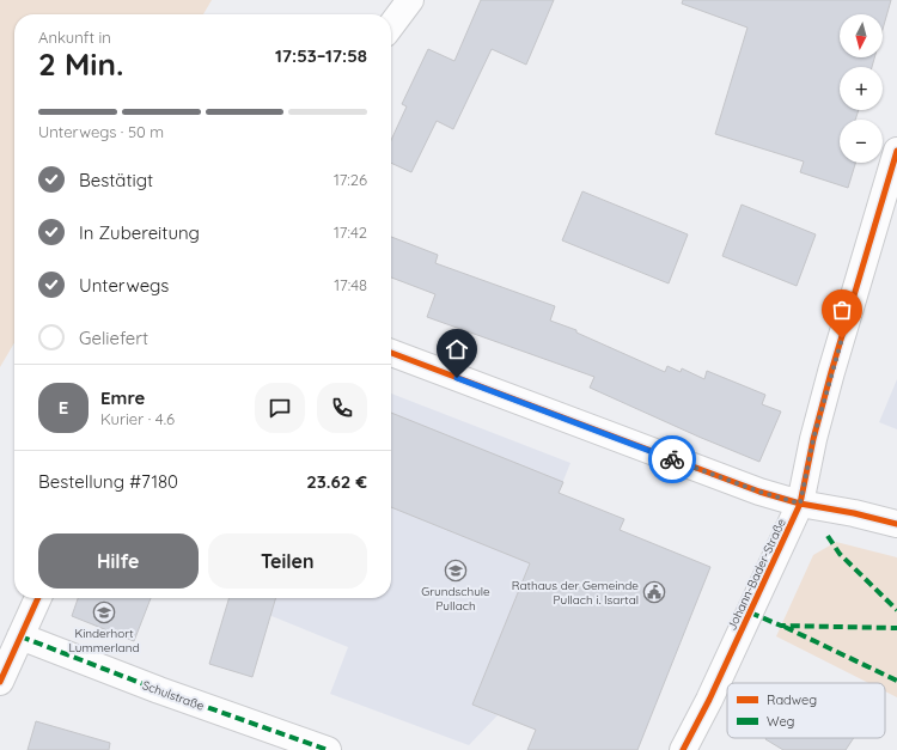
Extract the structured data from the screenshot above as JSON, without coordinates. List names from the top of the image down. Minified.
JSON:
{"streets":{"street":["Johann-Bader-Straße","Schulstraße"]},"places":{"school or university":["Grundschule Pullach","Kinderhort Lummerland"],"public building":["Rathaus der Gemeinde Pullach i. Isartal"]},"legend":["Radweg","Weg"],"north":"bottom","page":{"map_buttons":["+","−"],"heading":["2 Min.","Ankunft in","17:53–17:58"],"panel":["Emre","Kurier · 4.6","Bestellung #7180","23.62 €"],"bar":"Unterwegs · 50 m","list":[["Bestätigt","17:26"],["In Zubereitung","17:42"],["Unterwegs","17:48"],"Geliefert"],"round":"E","buttons":["Hilfe","Teilen"]}}
